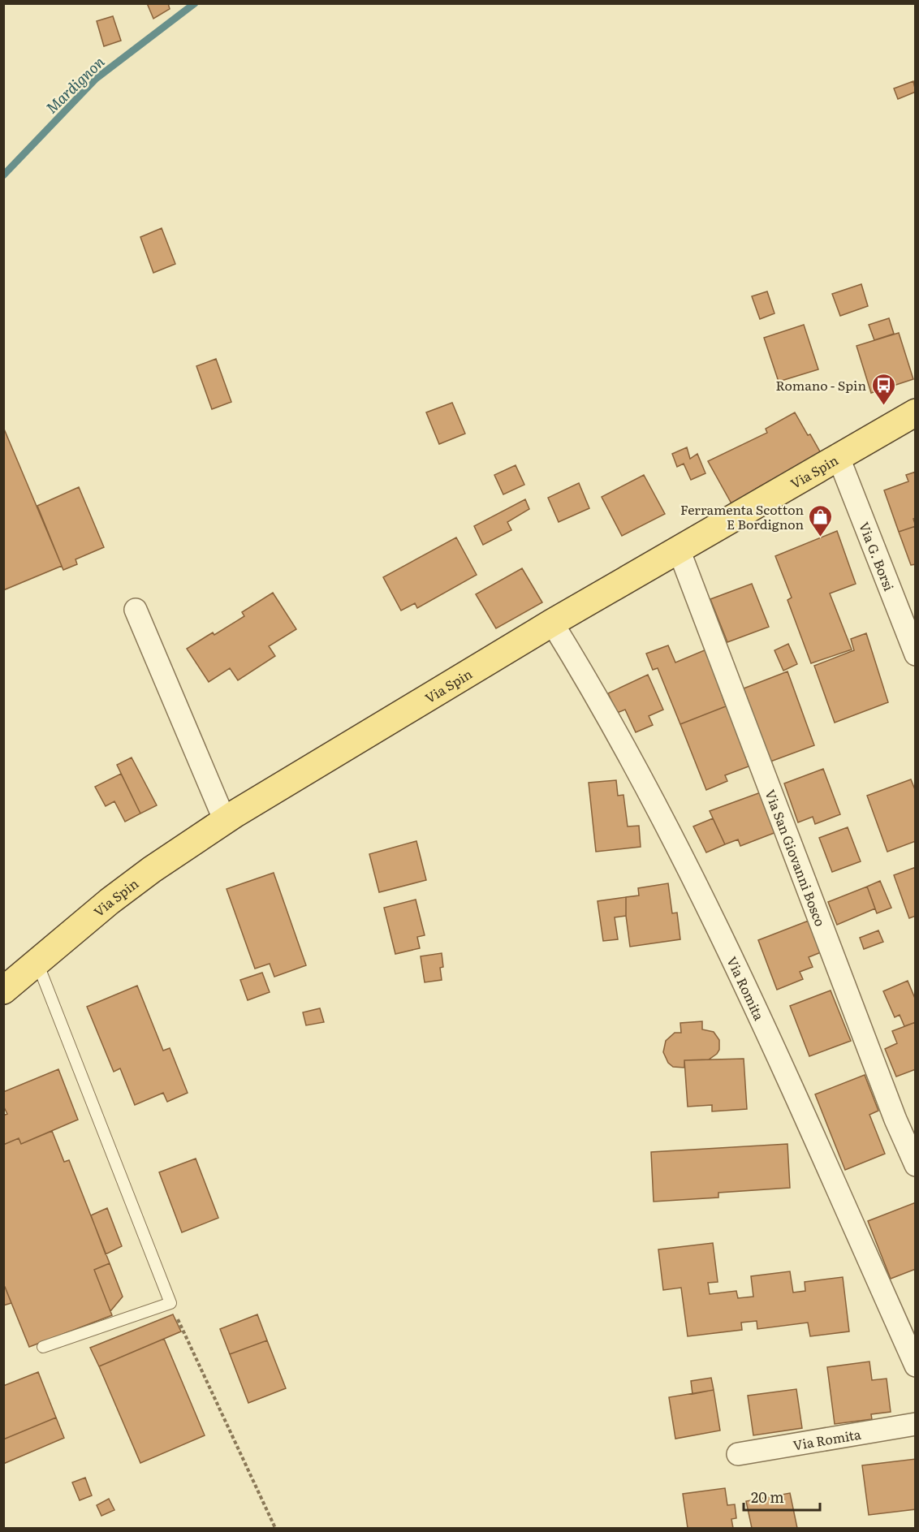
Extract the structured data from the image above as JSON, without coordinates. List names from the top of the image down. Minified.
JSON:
{"streets":{"main road":["Via Spin"],"street":["Via G. Borsi","Via San Giovanni Bosco","Via Romita"]},"crossings":[["Via Spin","Via G. Borsi"],["Via Spin","Via San Giovanni Bosco"],["Via Spin","Via Romita"]],"water":["Mardignon"],"places":{"bus stop":["Romano - Spin"],"shop":["Ferramenta Scotton E Bordignon"]},"scale_bar":"20 m"}
